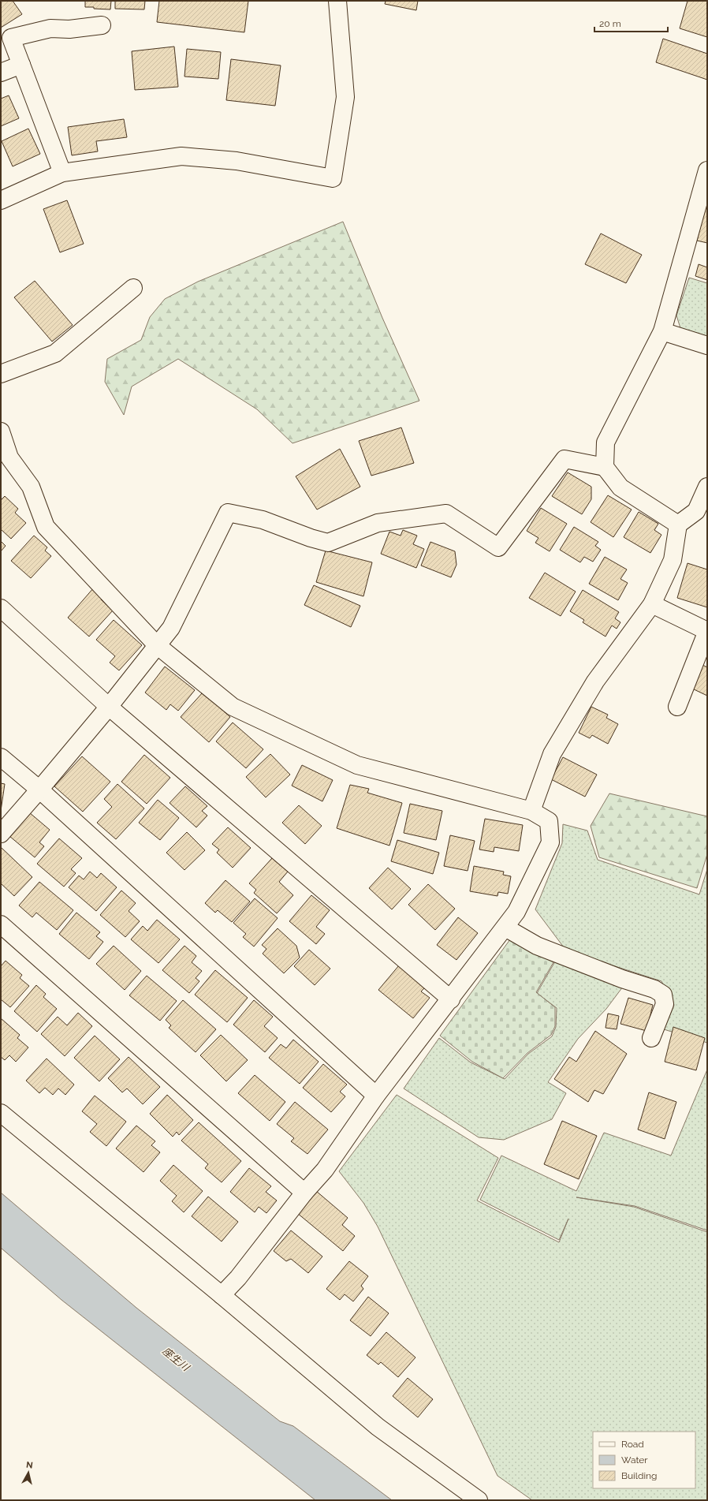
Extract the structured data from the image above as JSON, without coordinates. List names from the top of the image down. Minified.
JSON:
{"water":["座生川"],"legend":["Road","Water","Building"],"scale_bar":"20 m","north":"top"}
